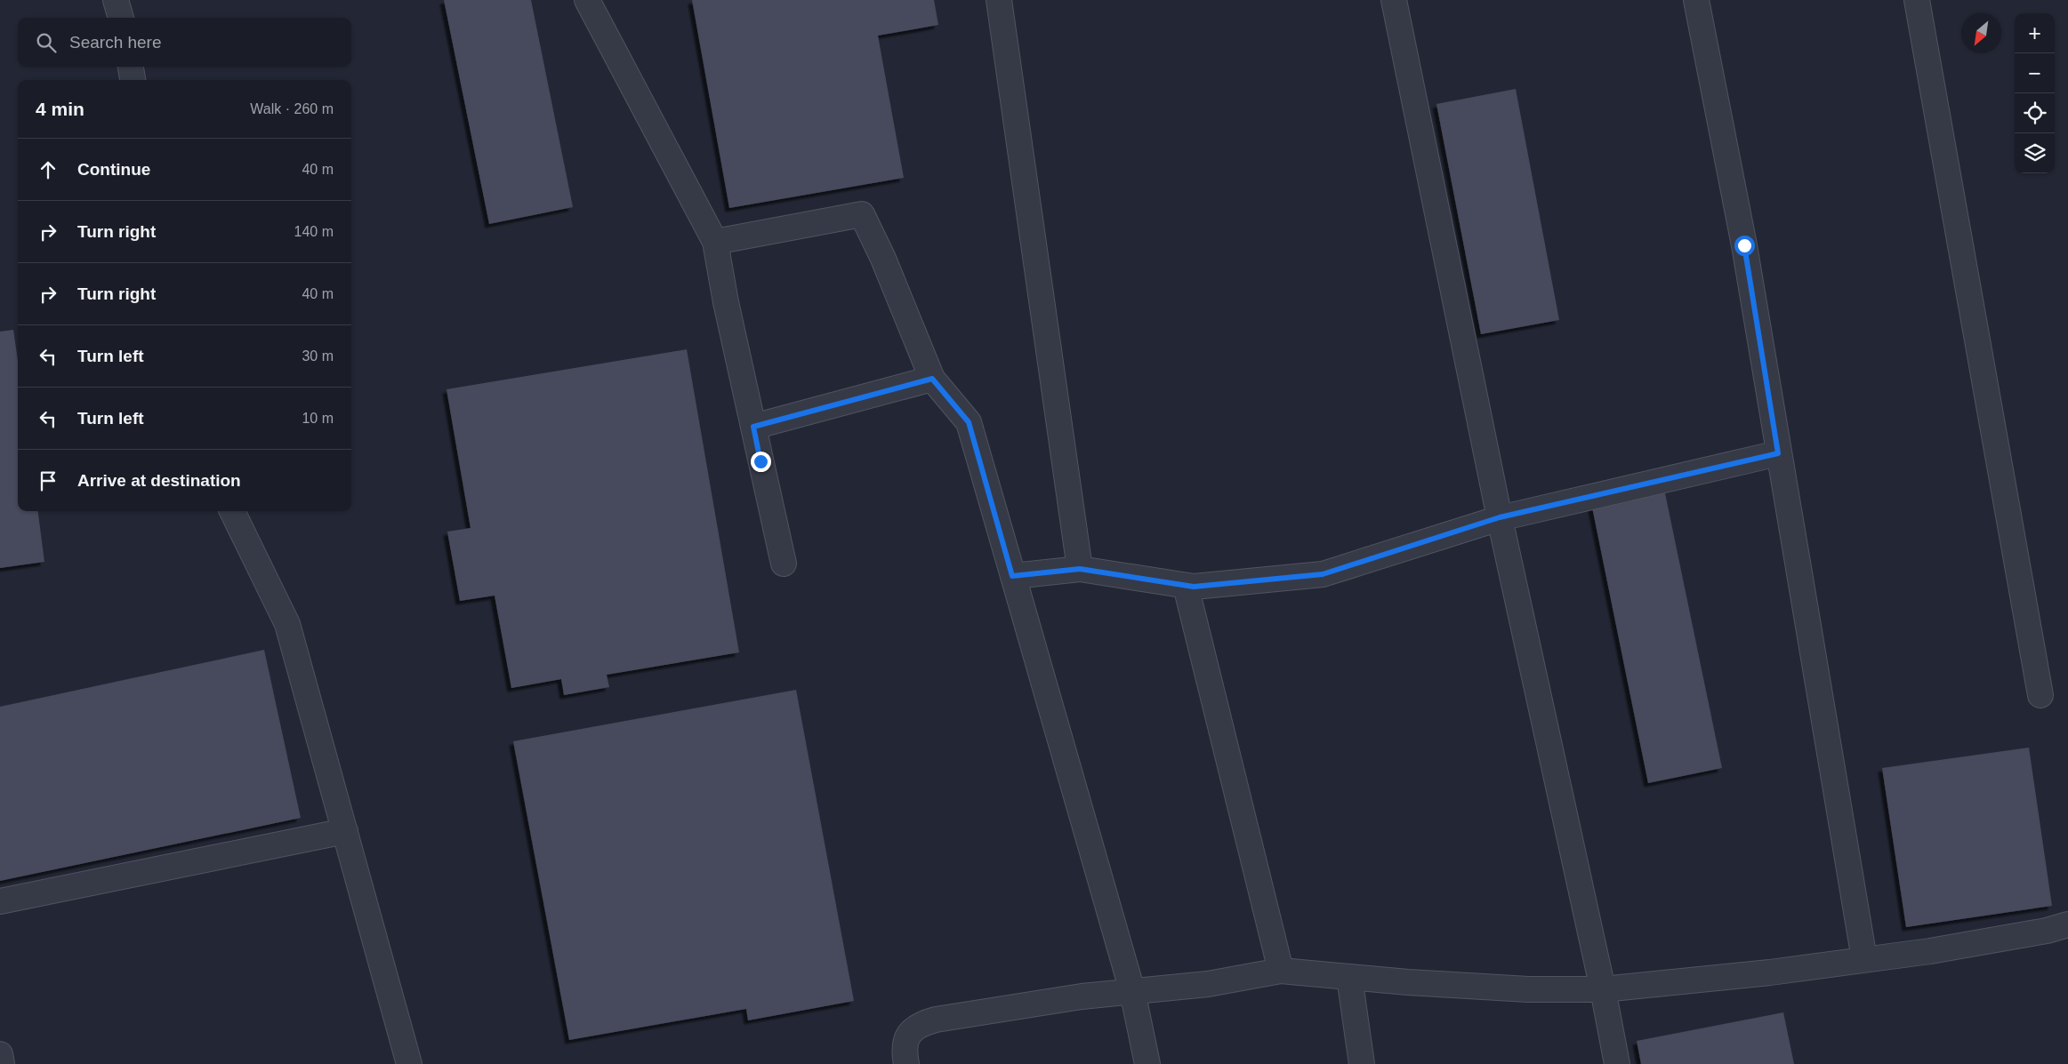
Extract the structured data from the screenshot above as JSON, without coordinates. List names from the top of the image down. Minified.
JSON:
{"north":"bottom left","page":{"map_buttons":["+","−"],"search":"Search here","heading":["4 min","Walk · 260 m"],"list":[["Continue","40 m"],["Turn right","140 m"],["Turn right","40 m"],["Turn left","30 m"],["Turn left","10 m"],"Arrive at destination"]}}
